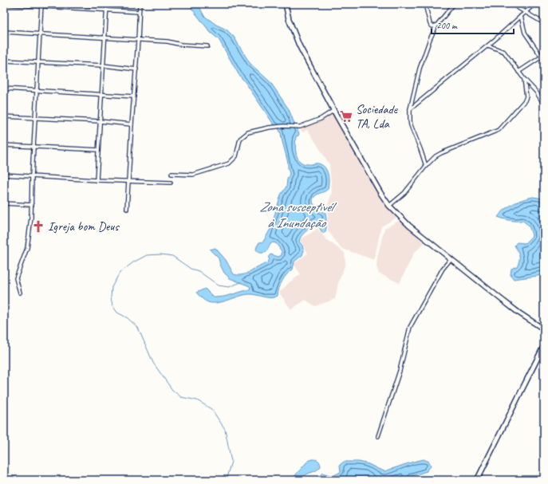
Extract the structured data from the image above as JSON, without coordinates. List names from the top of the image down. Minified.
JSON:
{"water":["Zona susceptivél à Inundação"],"places":{"supermarket":["Sociedade TA, Lda"],"church":["Igreja bom Deus"]},"scale_bar":"200 m"}
